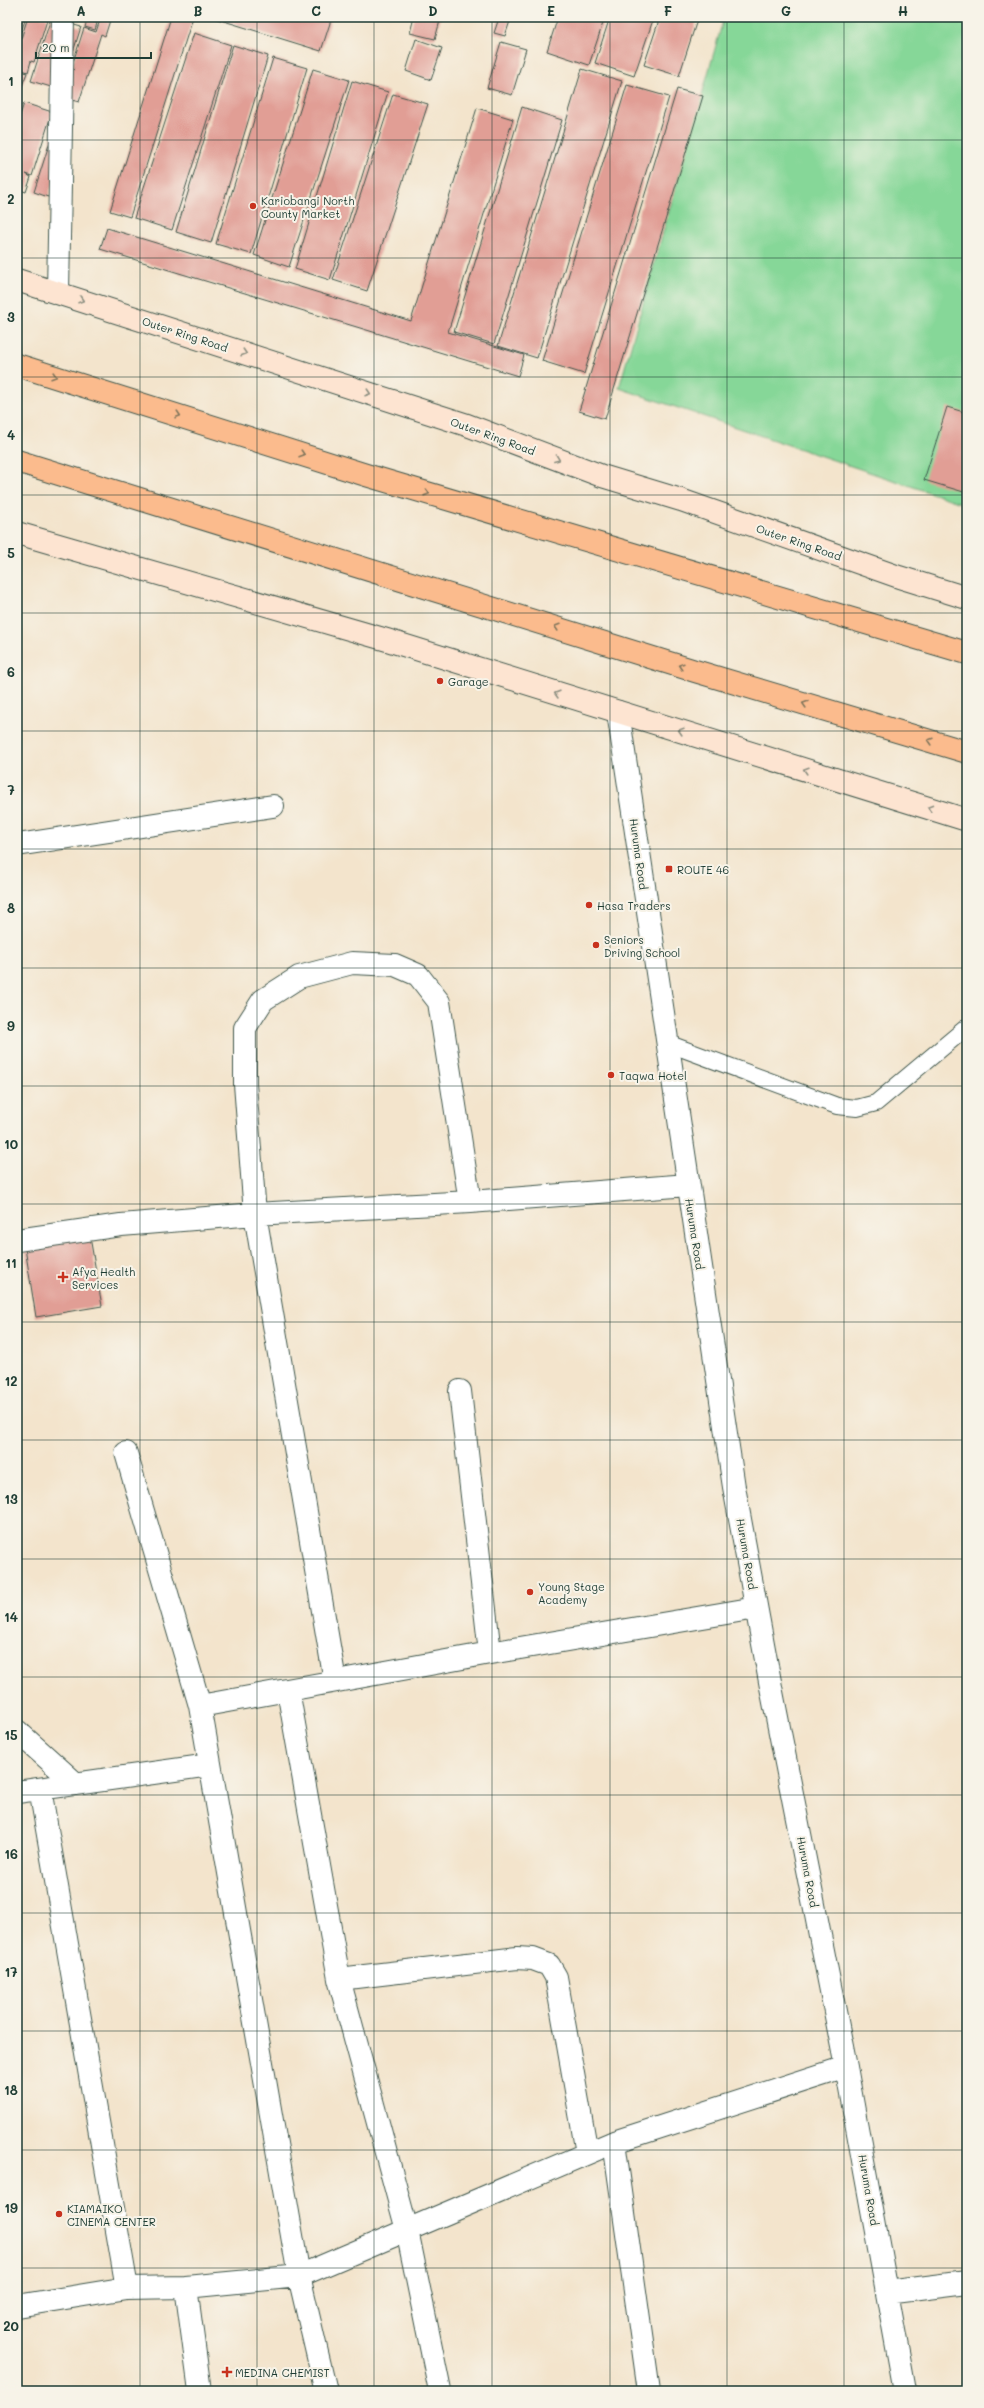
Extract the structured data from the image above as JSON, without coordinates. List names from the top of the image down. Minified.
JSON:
{"streets":{"main road":["Outer Ring Road"],"street":["Huruma Road"]},"places":{"other":["Kariobangi North County Market","Garage","Hasa Traders","Seniors Driving School","Taqwa Hotel","Young Stage Academy","KIAMAIKO CINEMA CENTER"],"transit":["ROUTE 46"],"health":["Afya Health Services","MEDINA CHEMIST"]},"scale_bar":"20 m","grid":{"columns":["A","B","C","D","E","F","G","H"],"rows":["1","2","3","4","5","6","7","8","9","10","11","12","13","14","15","16","17","18","19","20"]}}
